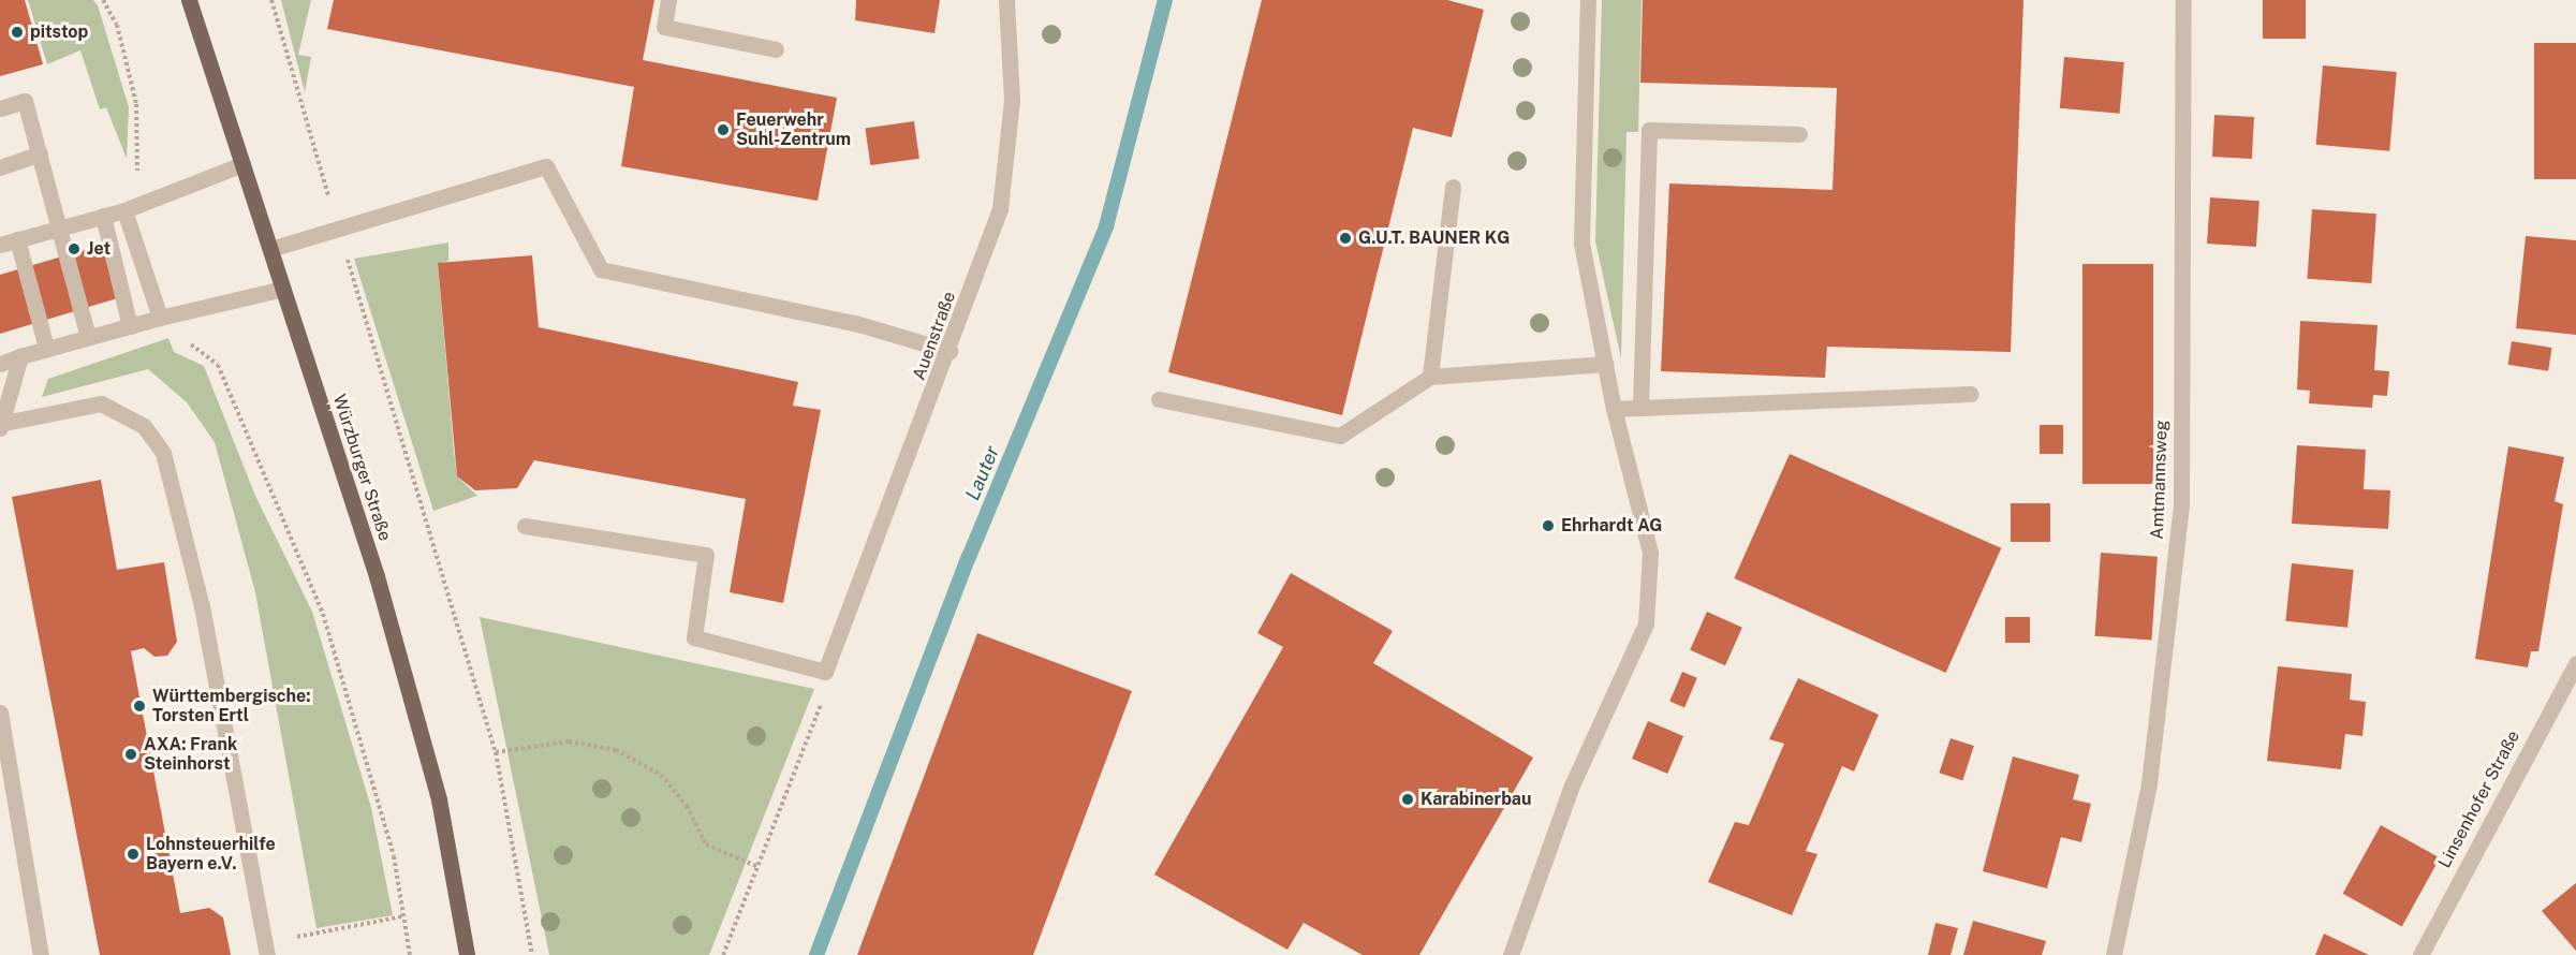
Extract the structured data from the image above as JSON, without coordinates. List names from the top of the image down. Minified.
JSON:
{"streets":{"main road":["Würzburger Straße"],"street":["Auenstraße","Amtmannsweg","Linsenhofer Straße"]},"water":["Lauter"],"places":["pitstop","Feuerwehr Suhl-Zentrum","G.U.T. BAUNER KG","Jet","Ehrhardt AG","Württembergische: Torsten Ertl","AXA: Frank Steinhorst","Karabinerbau","Lohnsteuerhilfe Bayern e.V."]}
